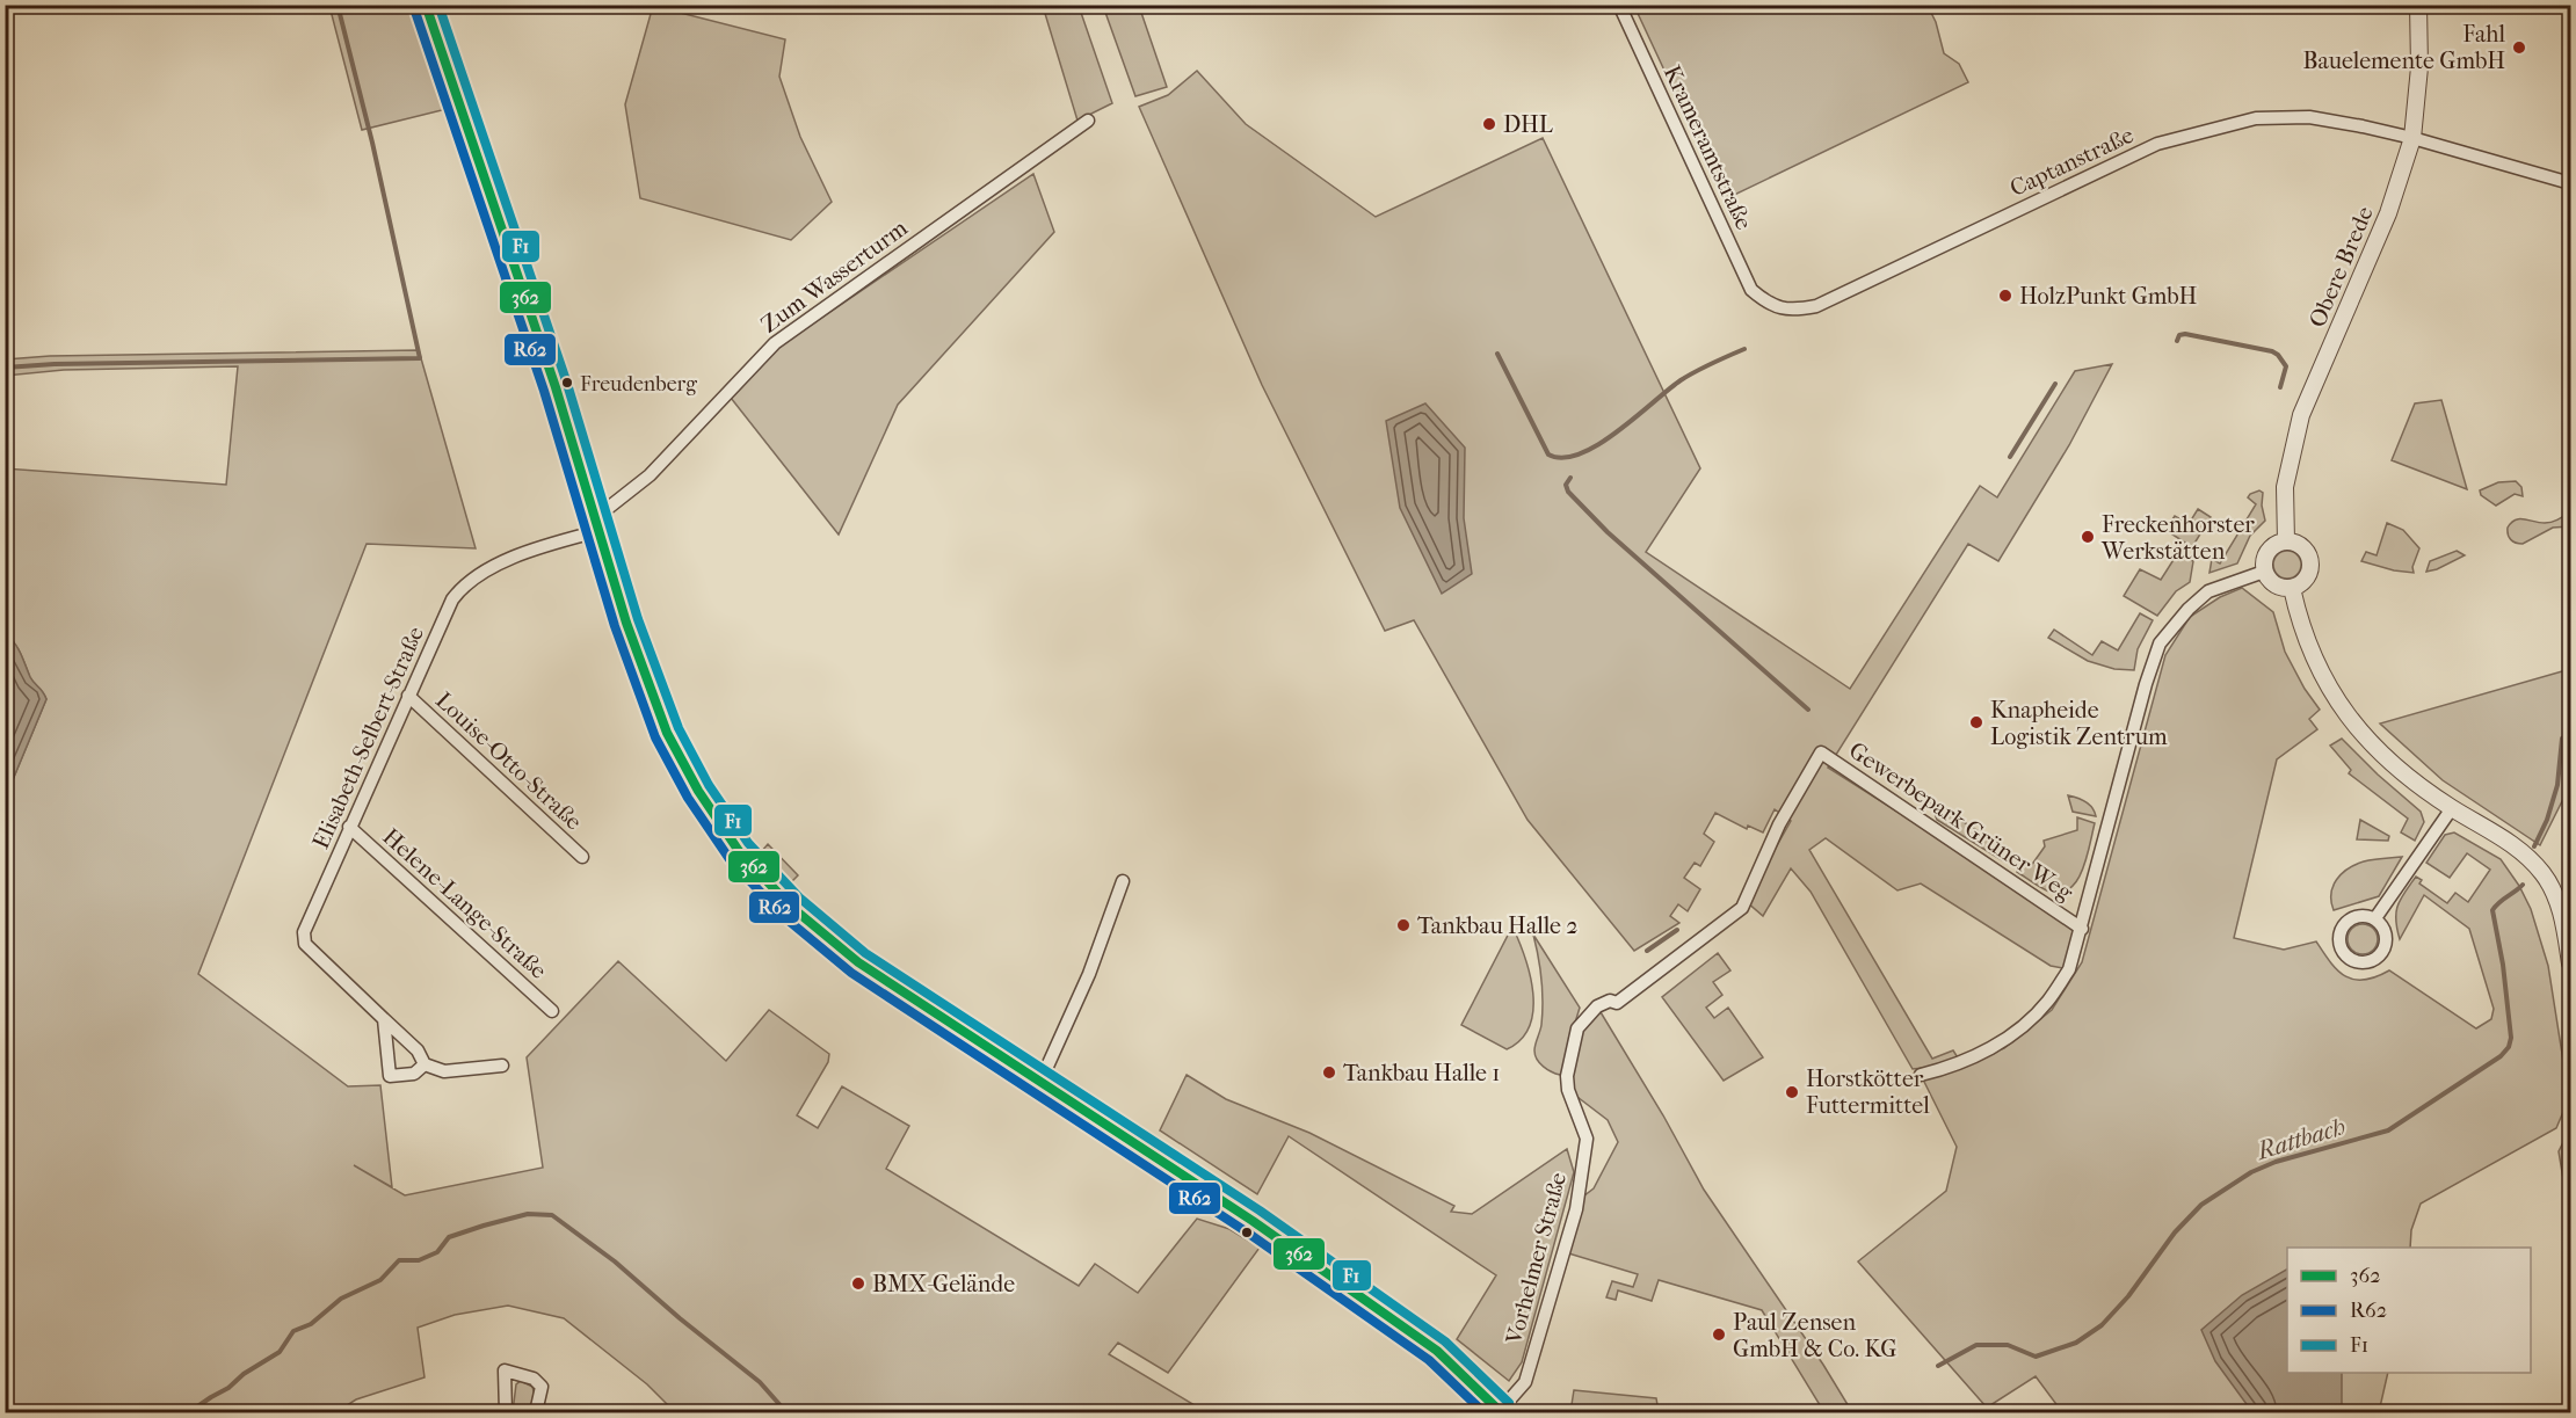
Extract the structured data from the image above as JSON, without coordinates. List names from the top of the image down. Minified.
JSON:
{"streets":{"street":["Krameramtstraße","Captanstraße","Obere Brede","Zum Wasserturm","Elisabeth-Selbert-Straße","Louise-Otto-Straße","Gewerbepark Grüner Weg","Helene-Lange-Straße","Vorhelmer Straße"]},"crossings":[["Krameramtstraße","Captanstraße"],["Captanstraße","Obere Brede"],["Obere Brede","Gewerbepark Grüner Weg"],["Zum Wasserturm","Elisabeth-Selbert-Straße"],["Zum Wasserturm","Vorhelmer Straße"],["Elisabeth-Selbert-Straße","Louise-Otto-Straße"],["Elisabeth-Selbert-Straße","Helene-Lange-Straße"],["Elisabeth-Selbert-Straße","Vorhelmer Straße"],["Gewerbepark Grüner Weg","Vorhelmer Straße"]],"water":["Rattbach"],"places":["Fahl Bauelemente GmbH","DHL","HolzPunkt GmbH","Freudenberg","Freckenhorster Werkstätten","Knapheide Logistik Zentrum","Tankbau Halle 2","Tankbau Halle 1","Horstkötter Futtermittel","BMX-Gelände","Paul Zensen GmbH & Co. KG"],"lines":["transit line 362","transit line F1","transit line R62"],"legend":["362","R62","F1"]}
